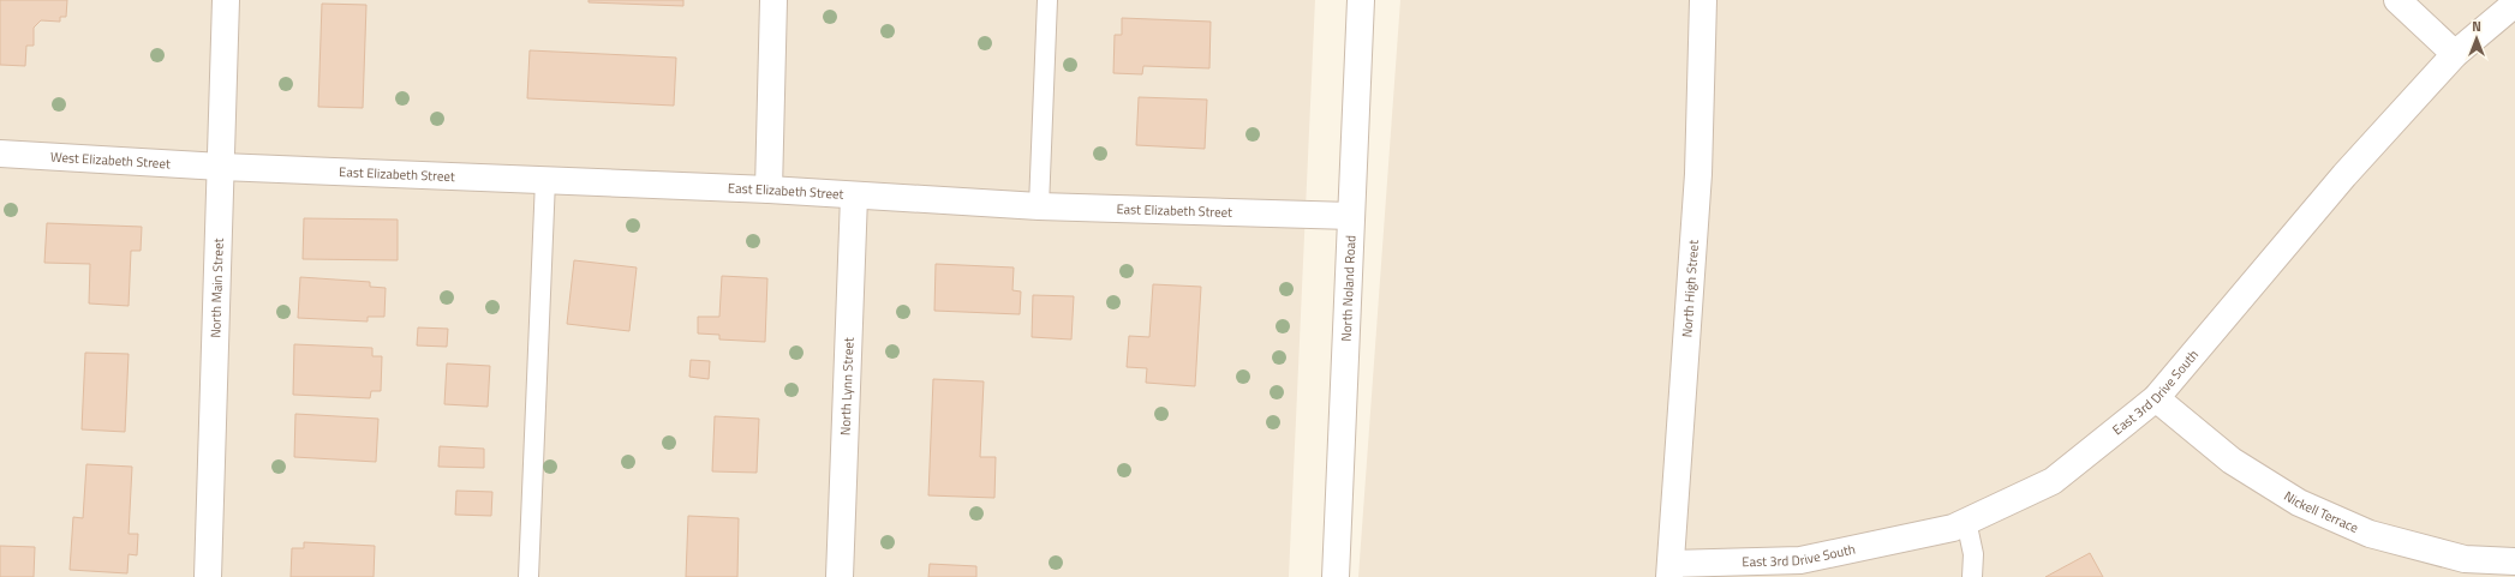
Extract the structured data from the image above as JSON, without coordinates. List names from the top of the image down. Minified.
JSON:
{"streets":{"street":["West Elizabeth Street","East Elizabeth Street","North Main Street","North Noland Road","North High Street","North Lynn Street","East 3rd Drive South","Nickell Terrace"]},"crossings":[["West Elizabeth Street","East Elizabeth Street"],["West Elizabeth Street","North Main Street"],["East Elizabeth Street","North Main Street"],["East Elizabeth Street","North Noland Road"],["East Elizabeth Street","North Lynn Street"],["North High Street","East 3rd Drive South"],["East 3rd Drive South","Nickell Terrace"]],"north":"top"}
